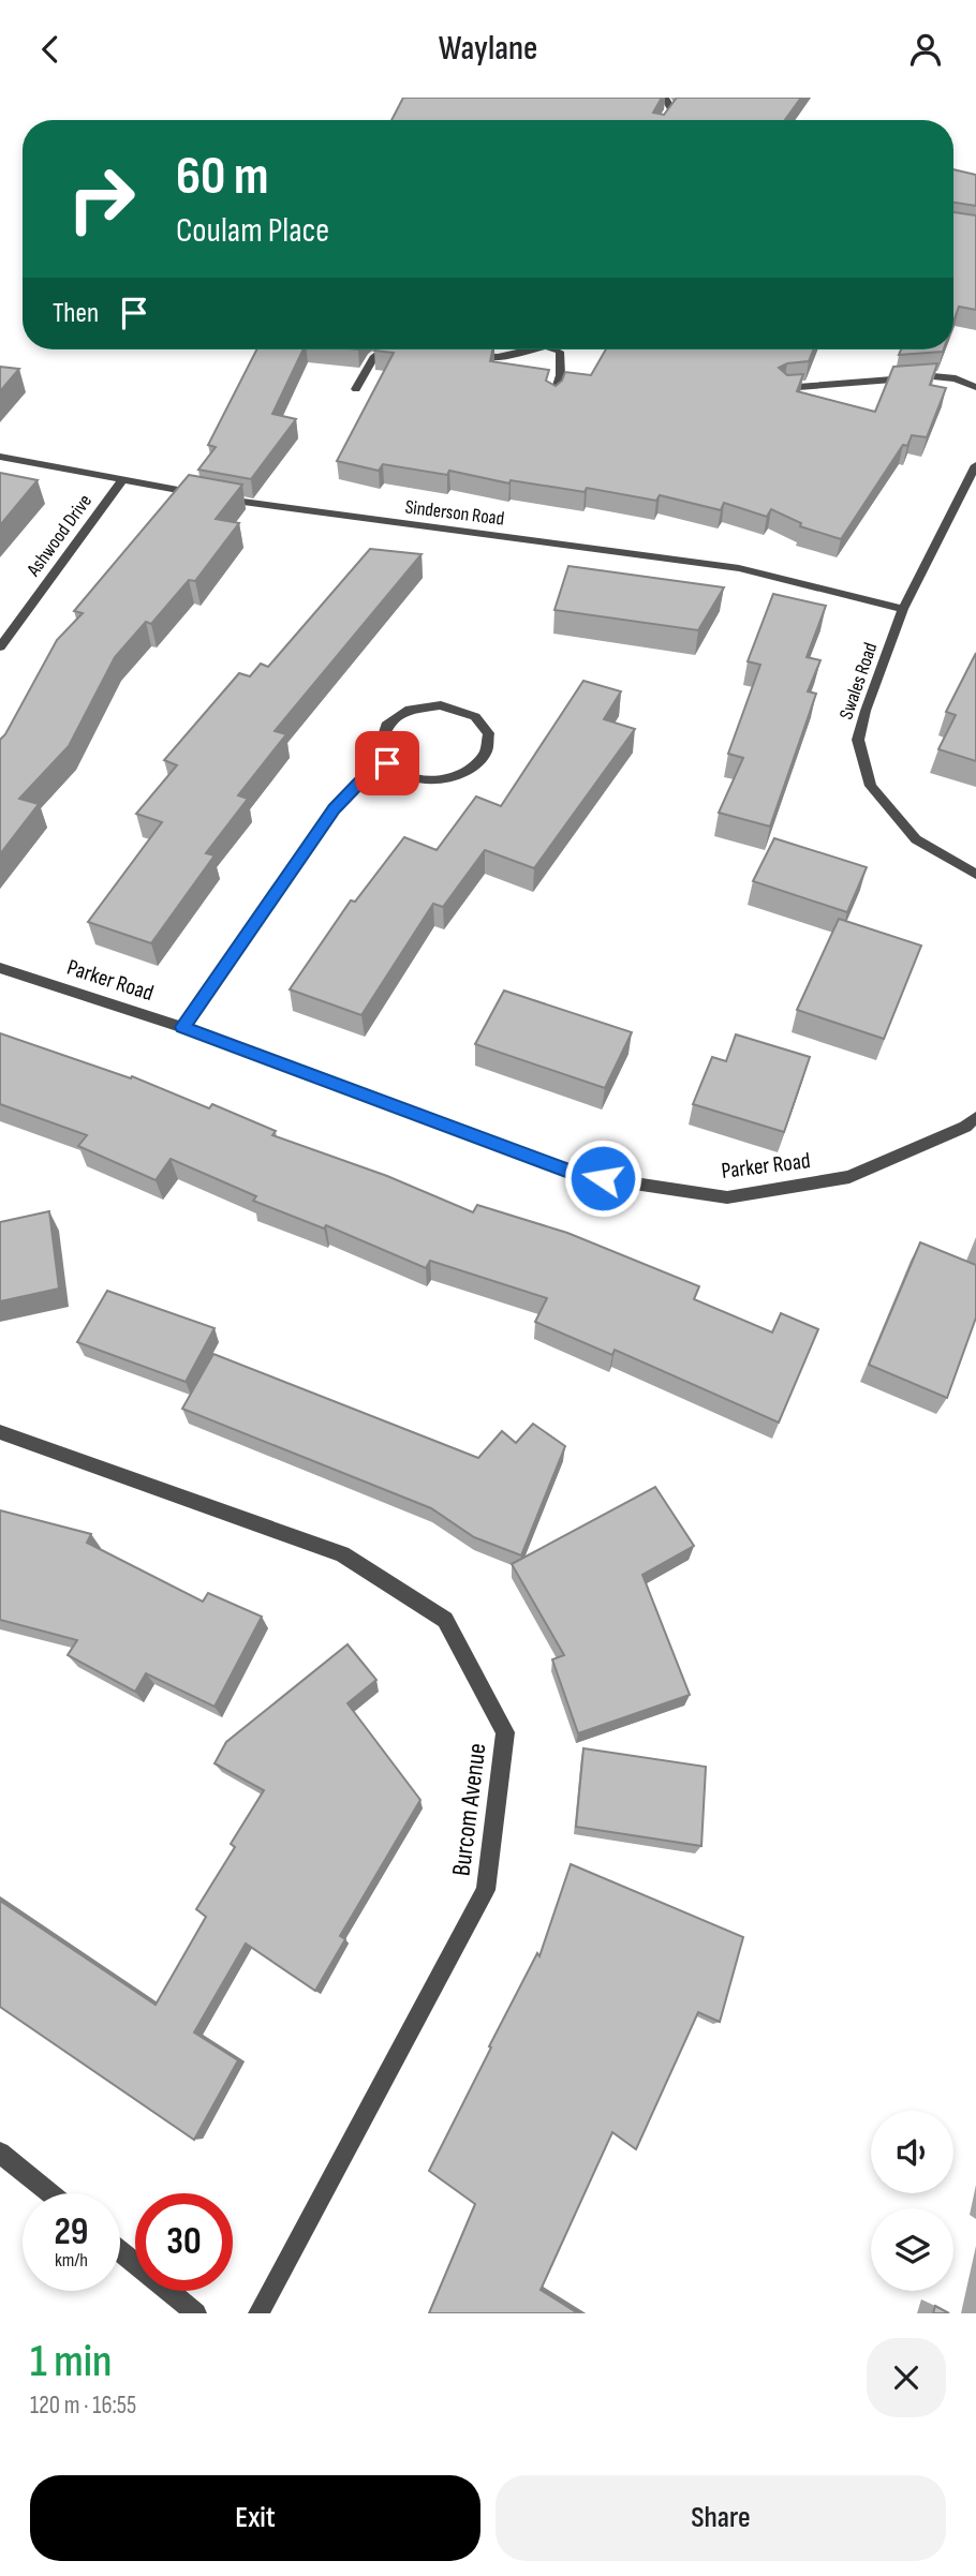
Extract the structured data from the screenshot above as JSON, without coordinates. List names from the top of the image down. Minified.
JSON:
{"streets":{"street":["Sinderson Road","Ashwood Drive","Swales Road","Parker Road","Burcom Avenue"]},"crossings":[["Sinderson Road","Swales Road"]],"page":{"header":"Waylane","turn":["60 m","Coulam Place"],"then":"Then","speed":"29 km/h","limit":"30","heading":["1 min","120 m · 16:55"],"buttons":["Exit","Share"]}}
